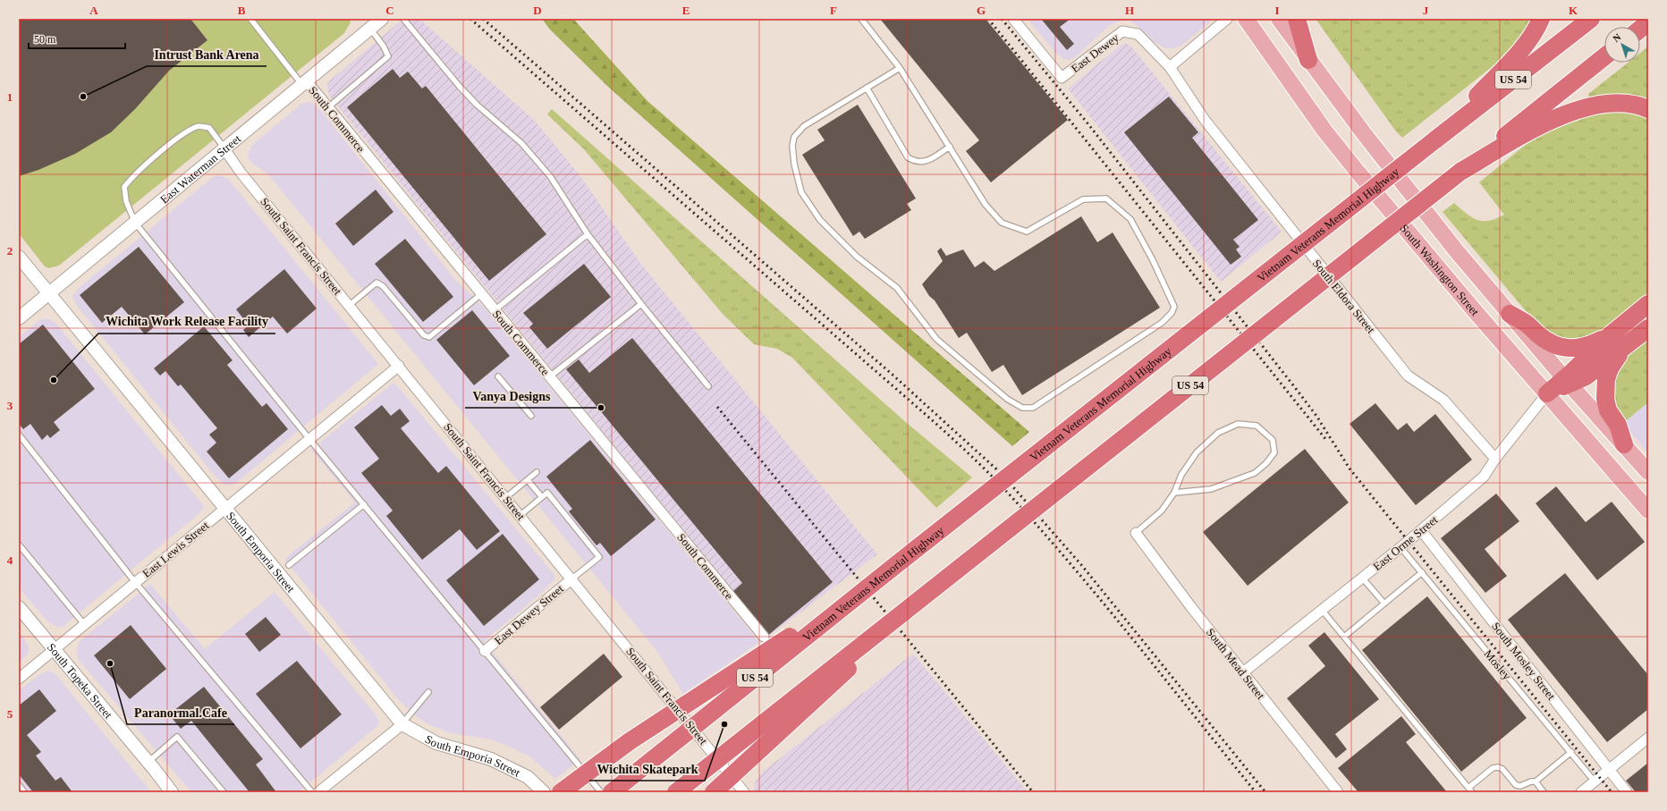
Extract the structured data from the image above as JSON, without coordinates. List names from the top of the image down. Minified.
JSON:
{"streets":{"highway":["US 54","Vietnam Veterans Memorial Highway"],"main road":["South Washington Street"],"street":["East Dewey","South Commerce","East Waterman Street","South Saint Francis Street","South Eldora Street","East Orme Street","East Lewis Street","South Emporia Street","East Dewey Street","South Mosley Street","South Mead Street","South Topeka Street"],"lane":["Mosley"]},"crossings":[["East Dewey","South Eldora Street"],["South Commerce","East Waterman Street"],["East Waterman Street","South Saint Francis Street"],["East Waterman Street","South Emporia Street"],["South Saint Francis Street","East Lewis Street"],["South Saint Francis Street","East Dewey Street"],["South Washington Street","East Orme Street"],["South Eldora Street","East Orme Street"],["East Orme Street","South Mosley Street"],["East Orme Street","South Mead Street"],["East Orme Street","Mosley"],["East Lewis Street","South Emporia Street"],["East Lewis Street","South Topeka Street"]],"places":["Intrust Bank Arena","Wichita Work Release Facility","Vanya Designs","Paranormal.Cafe","Wichita Skatepark"],"scale_bar":"50 m","north":"top left","grid":{"columns":["A","B","C","D","E","F","G","H","I","J","K"],"rows":["1","2","3","4","5"]}}
